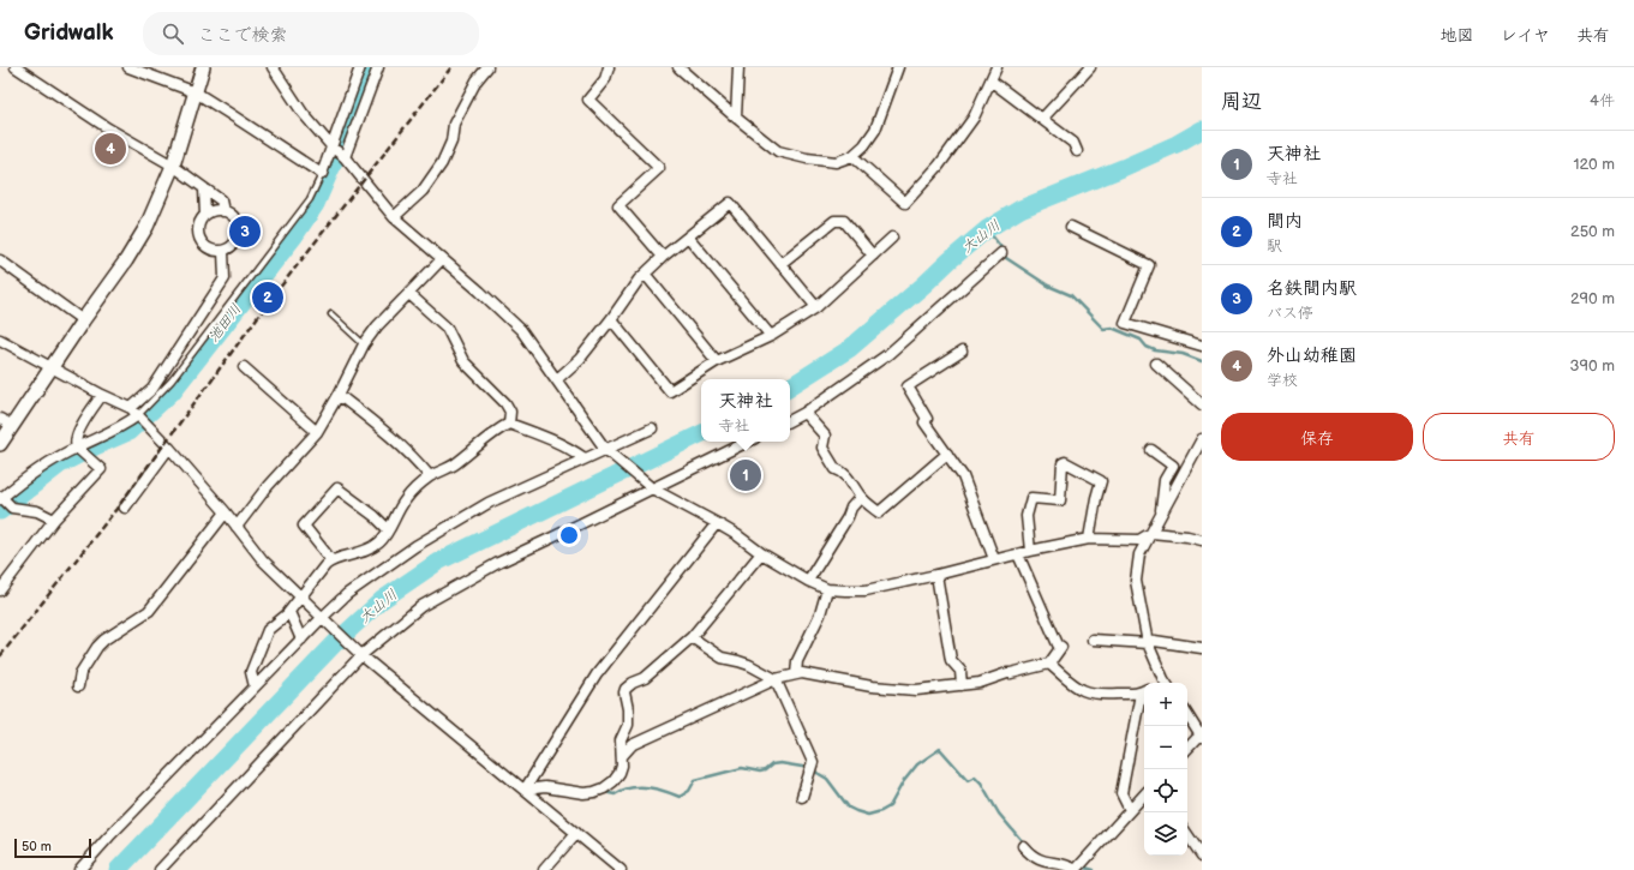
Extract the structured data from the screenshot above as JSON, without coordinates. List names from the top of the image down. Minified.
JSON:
{"water":["大山川","池田川"],"scale_bar":"50 m","page":{"header":"Gridwalk","search":"ここで検索","nav":["地図","レイヤ","共有"],"heading":["周辺","4件"],"list":[{"mark":"1","name":"天神社","note":"寺社","value":"120 m"},{"mark":"2","name":"間内","note":"駅","value":"250 m"},{"mark":"3","name":"名鉄間内駅","note":"バス停","value":"290 m"},{"mark":"4","name":"外山幼稚園","note":"学校","value":"390 m"}],"pins":["4","3","2","1"],"popup":["天神社","寺社"],"buttons":["保存","共有"],"map_buttons":["+","−"],"scale":"50 m"}}
